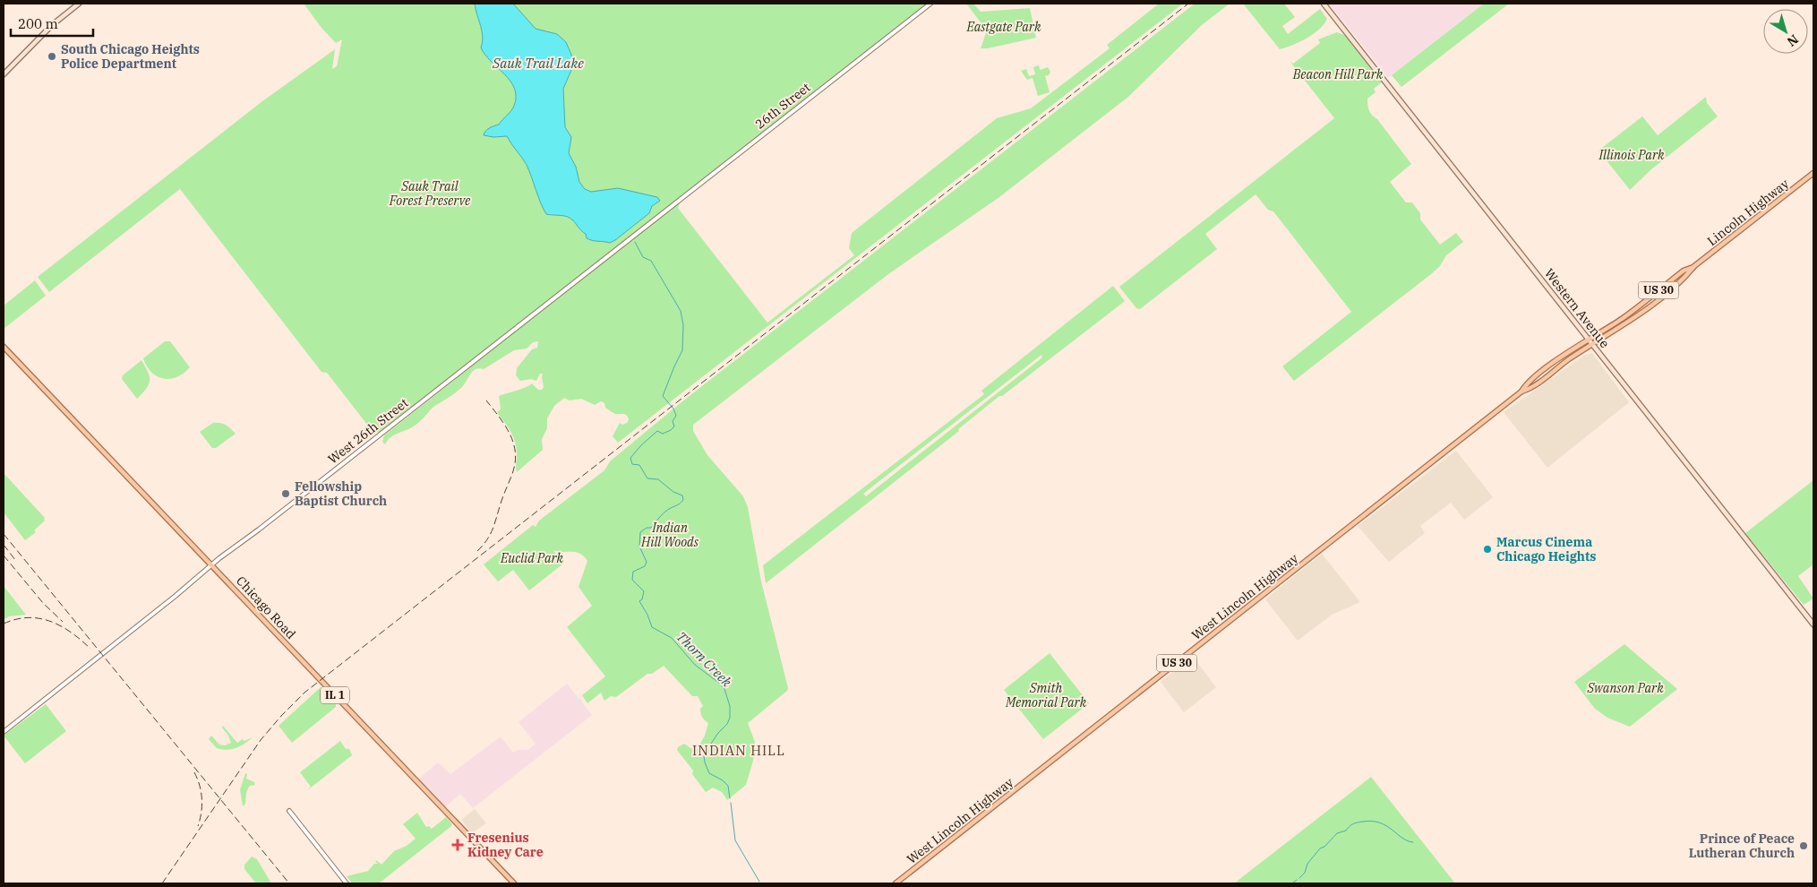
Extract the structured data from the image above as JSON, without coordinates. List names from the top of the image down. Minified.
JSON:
{"streets":{"main road":["Lincoln Highway","US 30","Western Avenue","West Lincoln Highway","Chicago Road","IL 1"],"street":["26th Street","West 26th Street"]},"crossings":[["26th Street","West 26th Street"],["Lincoln Highway","Western Avenue"],["Lincoln Highway","West Lincoln Highway"],["Western Avenue","West Lincoln Highway"],["West 26th Street","Chicago Road"]],"districts":["INDIAN HILL"],"water":["Sauk Trail Lake","Thorn Creek"],"parks":["Eastgate Park","Beacon Hill Park","Illinois Park","Sauk Trail Forest Preserve","Indian Hill Woods","Euclid Park","Smith Memorial Park","Swanson Park"],"places":{"other":["South Chicago Heights Police Department","Fellowship Baptist Church","Marcus Cinema Chicago Heights","Prince of Peace Lutheran Church"],"health":["Fresenius Kidney Care"]},"scale_bar":"200 m","north":"bottom right"}
